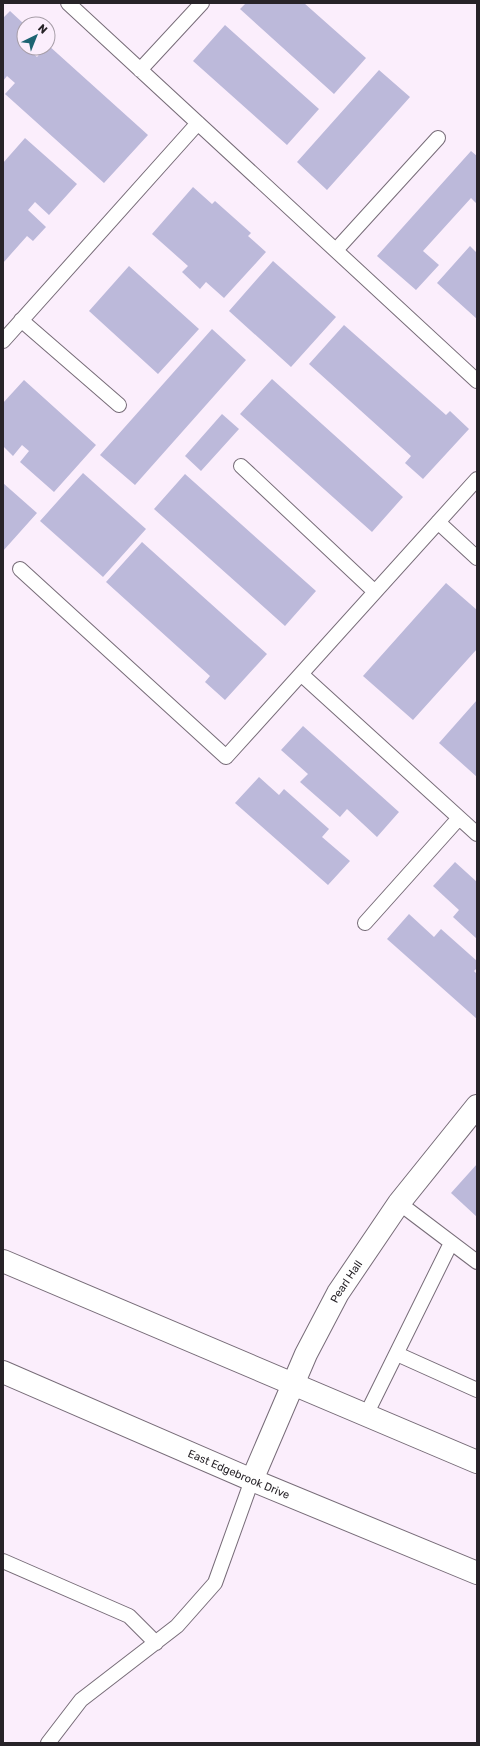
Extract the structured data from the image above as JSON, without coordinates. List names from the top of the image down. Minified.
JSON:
{"streets":{"main road":["Pearl Hall","East Edgebrook Drive"]},"crossings":[["Pearl Hall","East Edgebrook Drive"]],"north":"top right"}
